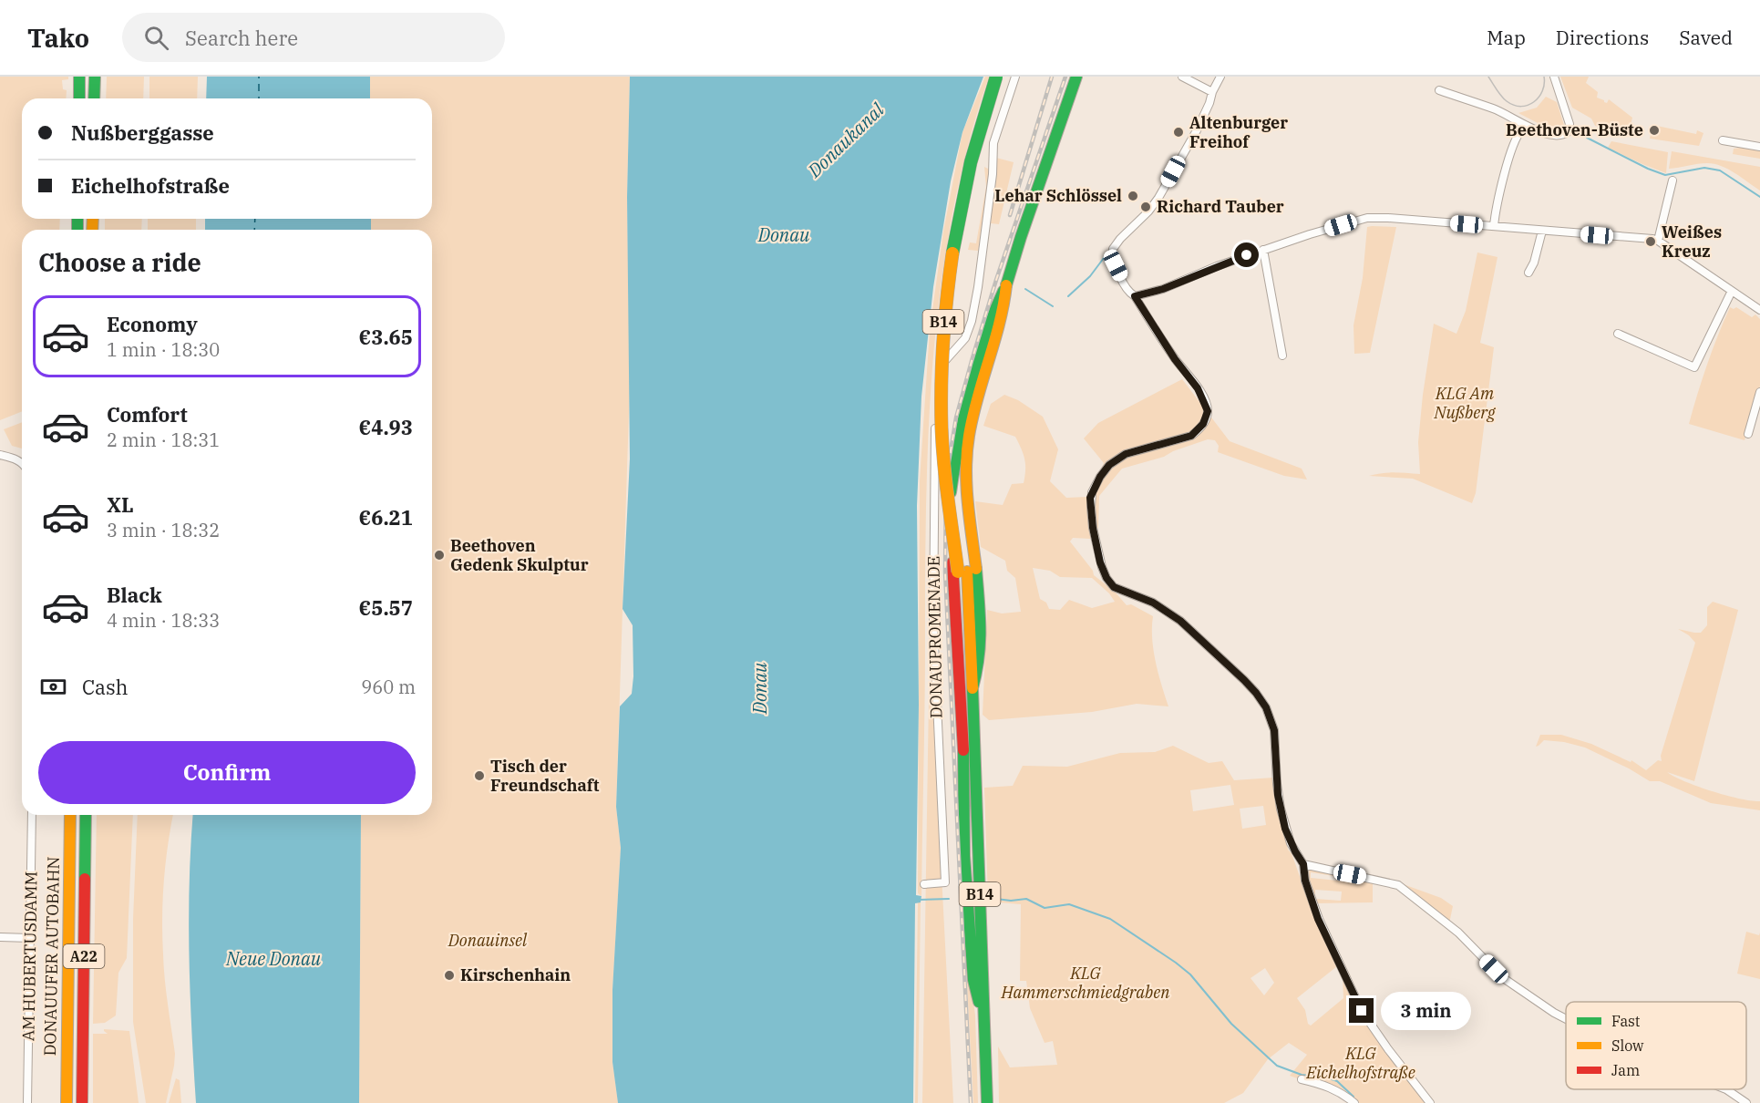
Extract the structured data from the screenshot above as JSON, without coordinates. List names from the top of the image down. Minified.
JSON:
{"streets":{"main road":["B14","DONAUUFER AUTOBAHN","A22"],"street":["DONAUPROMENADE","AM HUBERTUSDAMM"]},"water":["Donaukanal","Donau","Neue Donau"],"parks":["KLG Am Nußberg","Donauinsel","KLG Hammerschmiedgraben","KLG Eichelhofstraße"],"places":["Beethoven-Büste","Altenburger Freihof","Lehar Schlössel","Richard Tauber","Weißes Kreuz","Beethoven Gedenk Skulptur","Tisch der Freundschaft","Kirschenhain"],"legend":["Fast","Slow","Jam"],"page":{"header":"Tako","search":"Search here","nav":["Map","Directions","Saved"],"banner":["Nußberggasse","Eichelhofstraße"],"heading":"Choose a ride","list":[{"name":"Economy","note":"1 min · 18:30","value":"€3.65"},{"name":"Comfort","note":"2 min · 18:31","value":"€4.93"},{"name":"XL","note":"3 min · 18:32","value":"€6.21"},{"name":"Black","note":"4 min · 18:33","value":"€5.57"}],"pay":["Cash","960 m"],"buttons":"Confirm","bubble":"3 min"}}
